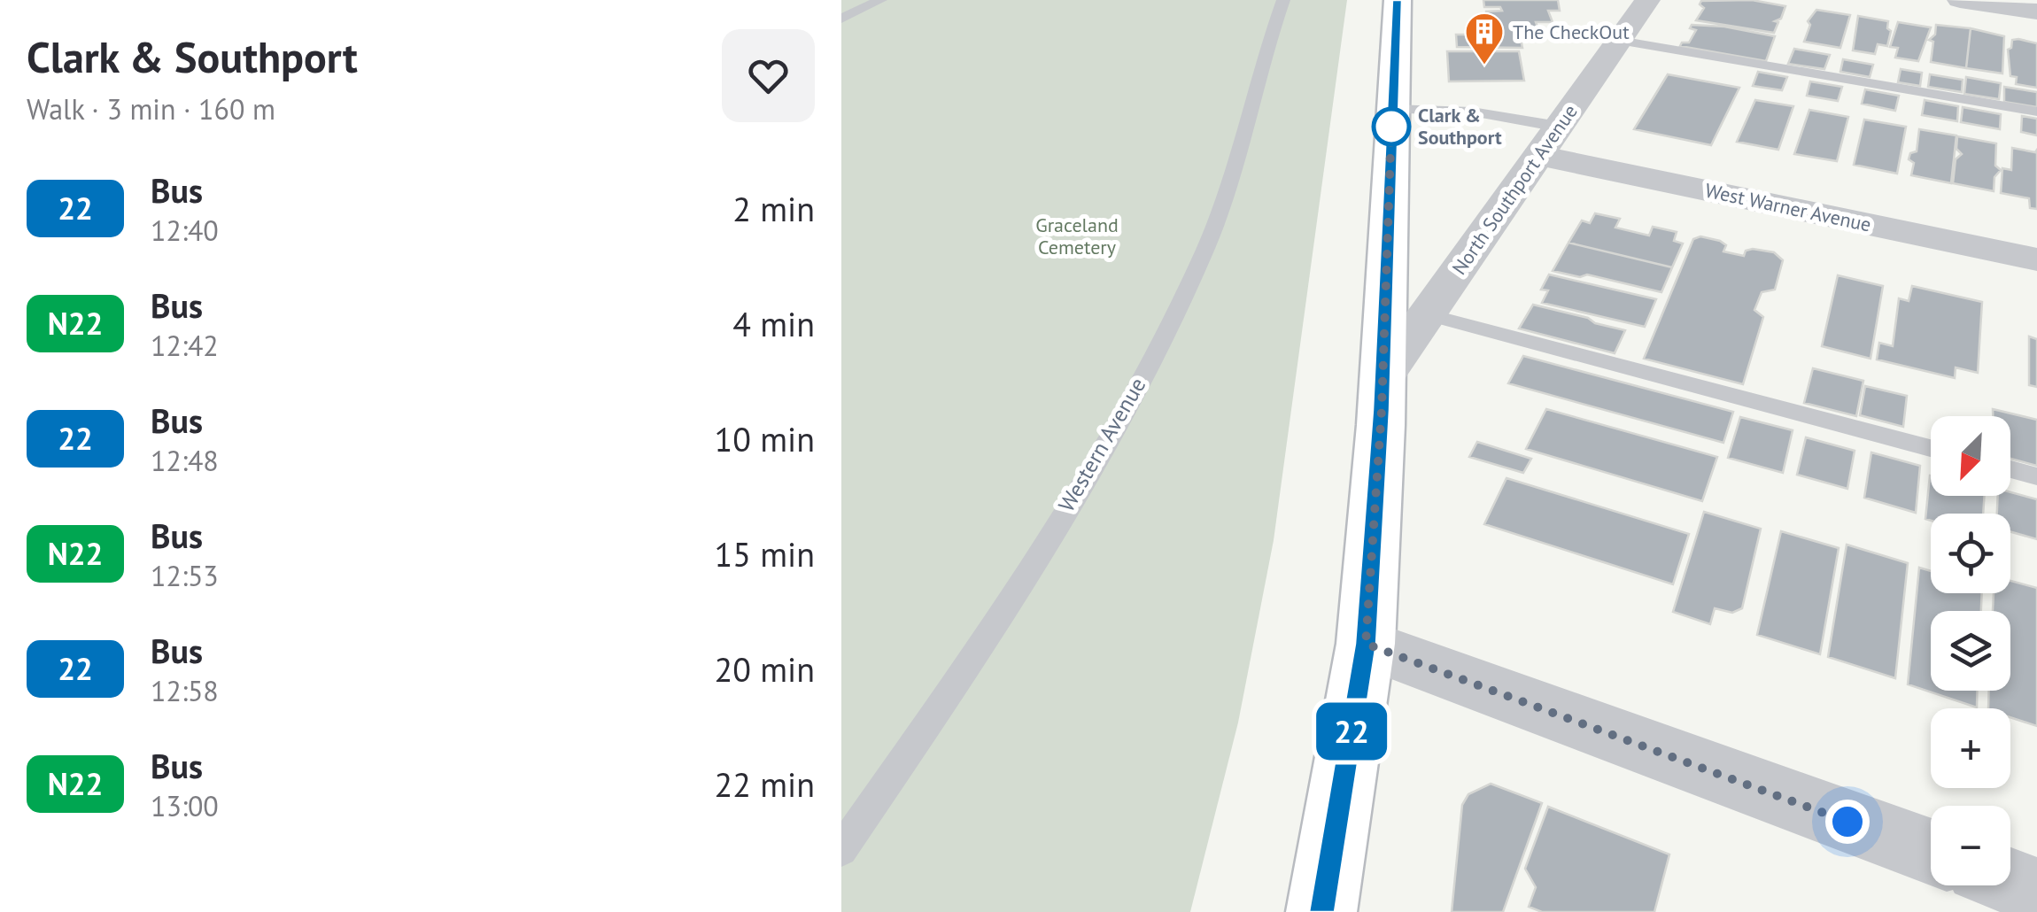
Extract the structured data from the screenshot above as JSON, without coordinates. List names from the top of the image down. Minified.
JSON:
{"streets":{"street":["North Southport Avenue","West Warner Avenue"],"lane":["Western Avenue"]},"crossings":[["North Southport Avenue","West Warner Avenue"]],"parks":["Graceland Cemetery"],"places":{"building":["The CheckOut"],"other":["Clark & Southport"]},"lines":["bus line 22"],"north":"bottom left","page":{"heading":["Clark & Southport","Walk · 3 min · 160 m"],"on_map":"22","list":[{"mark":"22","name":"Bus","note":"12:40","value":"2 min"},{"mark":"N22","name":"Bus","note":"12:42","value":"4 min"},{"mark":"22","name":"Bus","note":"12:48","value":"10 min"},{"mark":"N22","name":"Bus","note":"12:53","value":"15 min"},{"mark":"22","name":"Bus","note":"12:58","value":"20 min"},{"mark":"N22","name":"Bus","note":"13:00","value":"22 min"}],"map_buttons":["+","−"]}}
